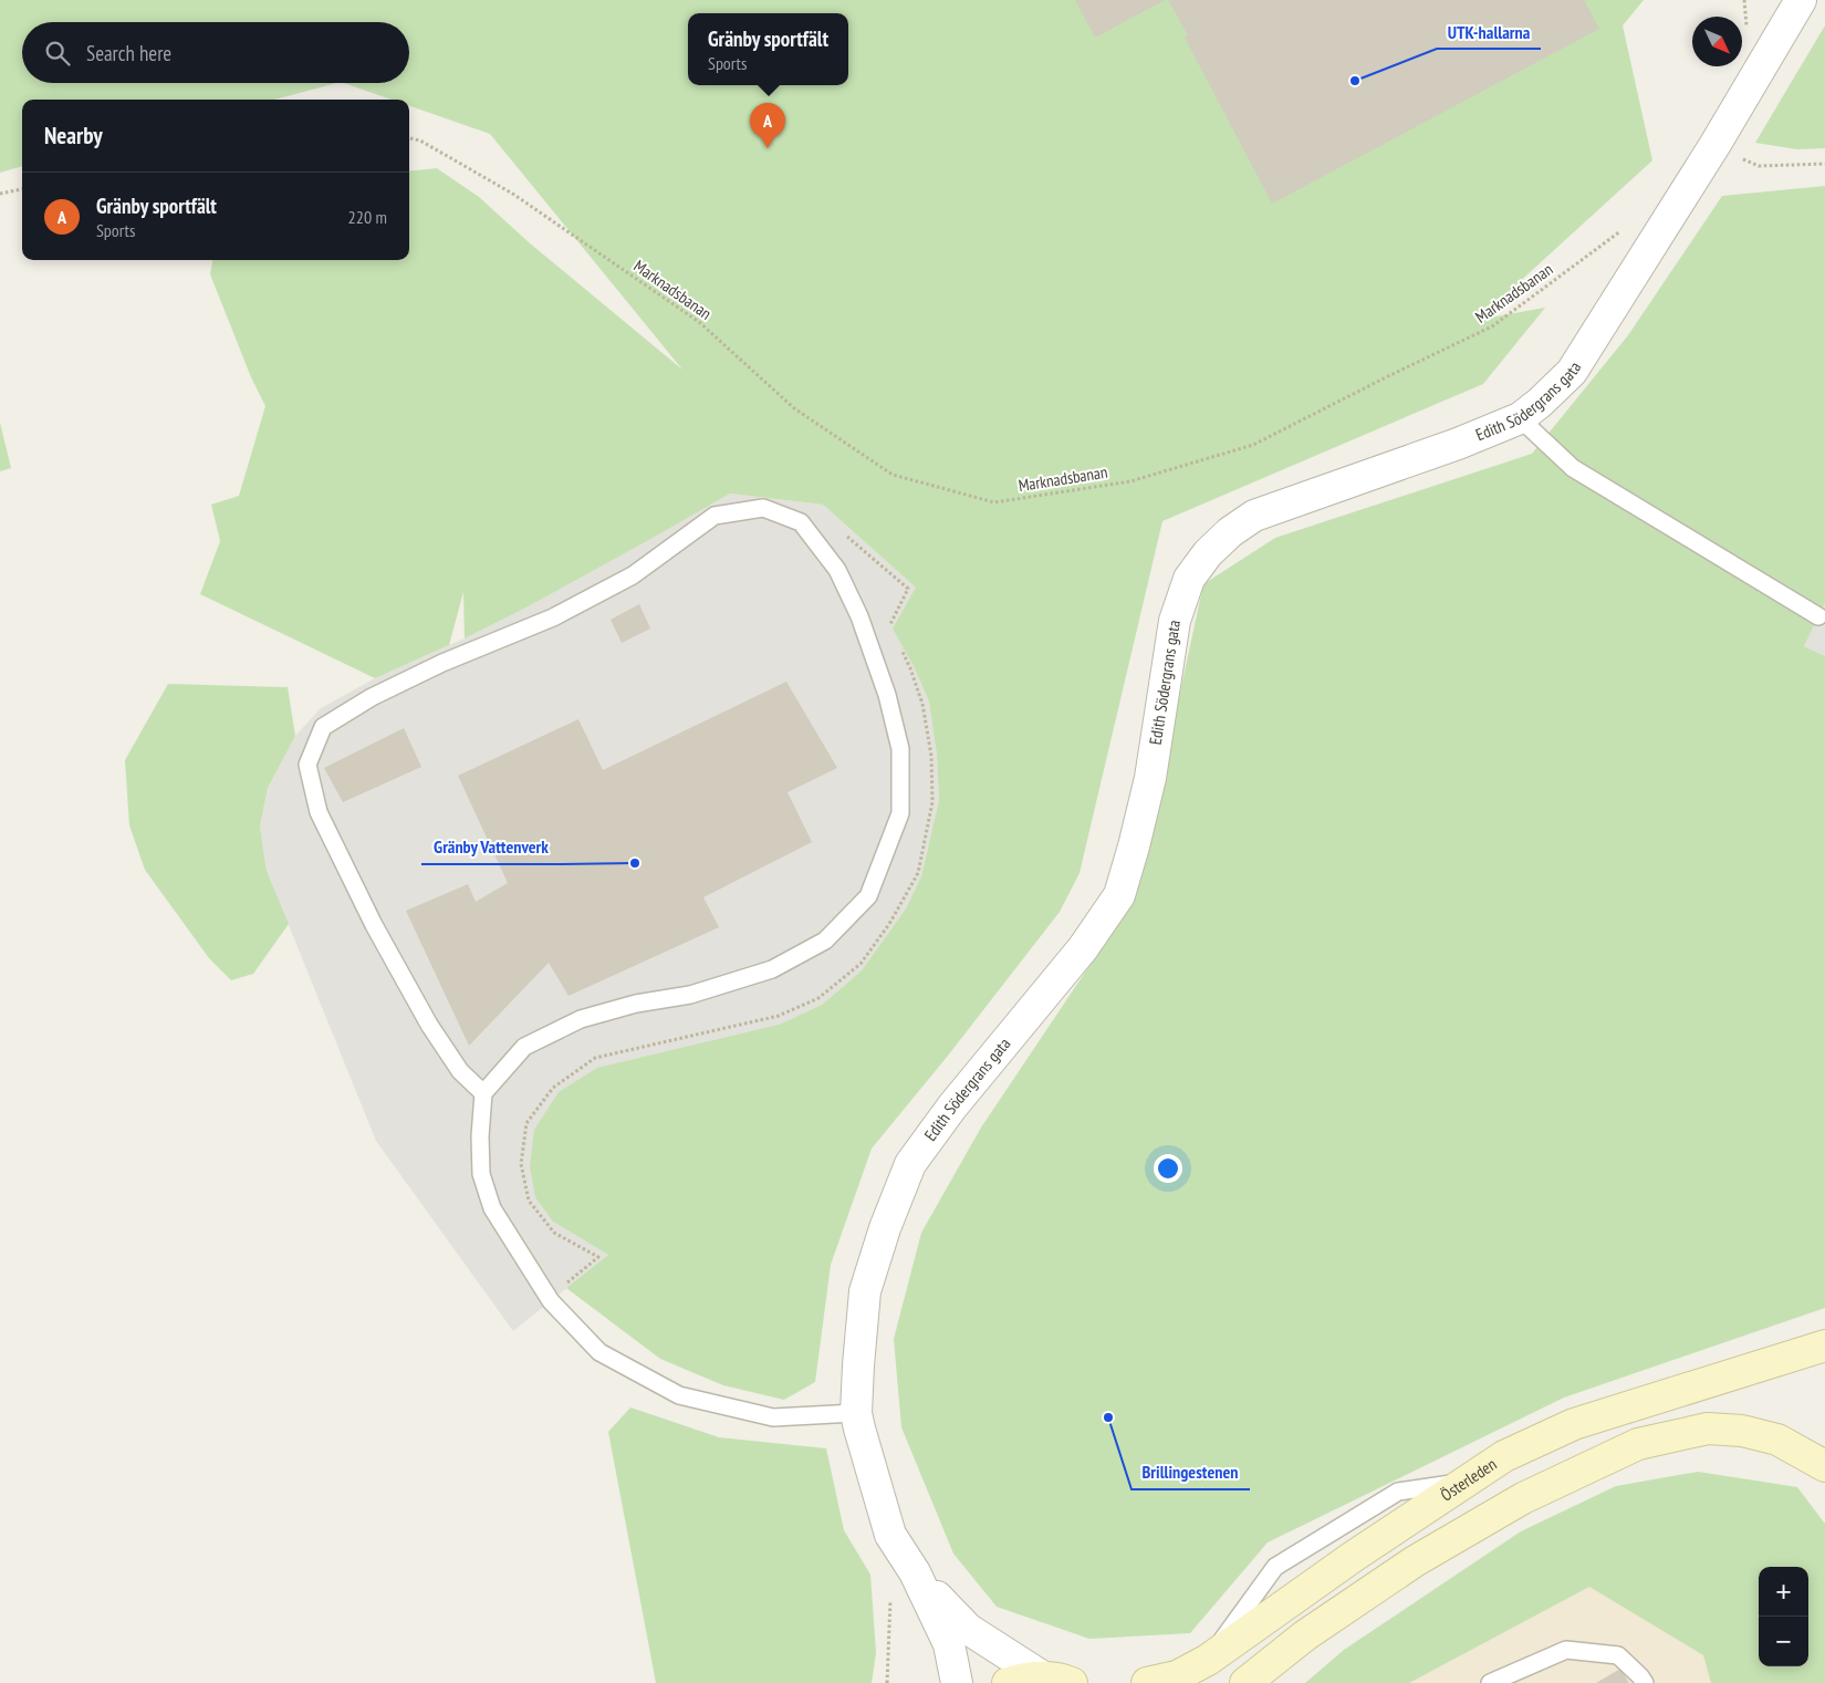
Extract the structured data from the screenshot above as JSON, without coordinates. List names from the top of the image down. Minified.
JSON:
{"streets":{"main road":["Österleden"],"street":["Edith Södergrans gata"],"path":["Marknadsbanan"]},"places":["UTK-hallarna","Gränby Vattenverk","Brillingestenen"],"north":"bottom right","page":{"popup":["Gränby sportfält","Sports"],"search":"Search here","heading":"Nearby","pins":"A","list":[{"mark":"A","name":"Gränby sportfält","note":"Sports","value":"220 m"}],"map_buttons":["+","−"]}}
